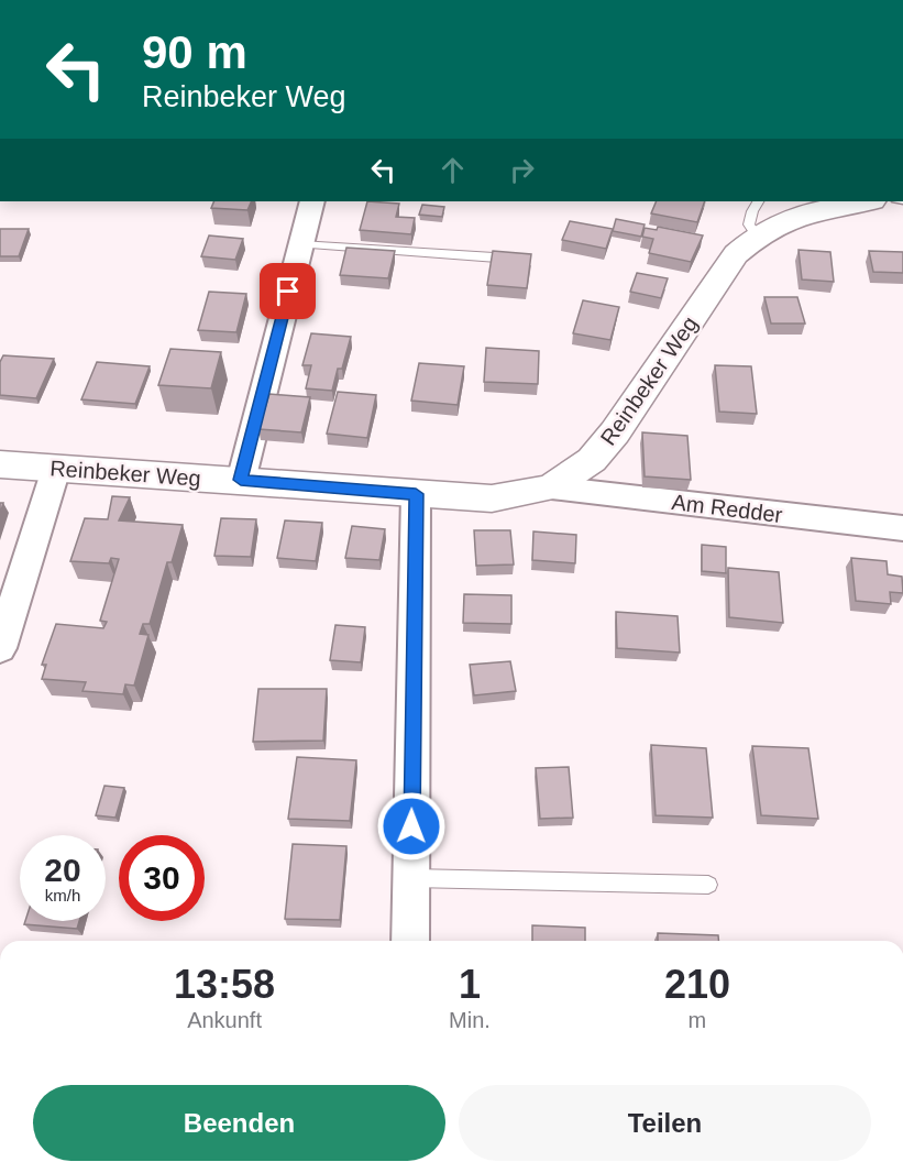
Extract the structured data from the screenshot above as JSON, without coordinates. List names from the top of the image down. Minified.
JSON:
{"streets":{"main road":["Reinbeker Weg"],"street":["Am Redder"]},"crossings":[["Reinbeker Weg","Am Redder"]],"page":{"turn":["90 m","Reinbeker Weg"],"speed":"20 km/h","limit":"30","eta":["13:58","Ankunft","1","Min.","210","m"],"buttons":["Beenden","Teilen"]}}
